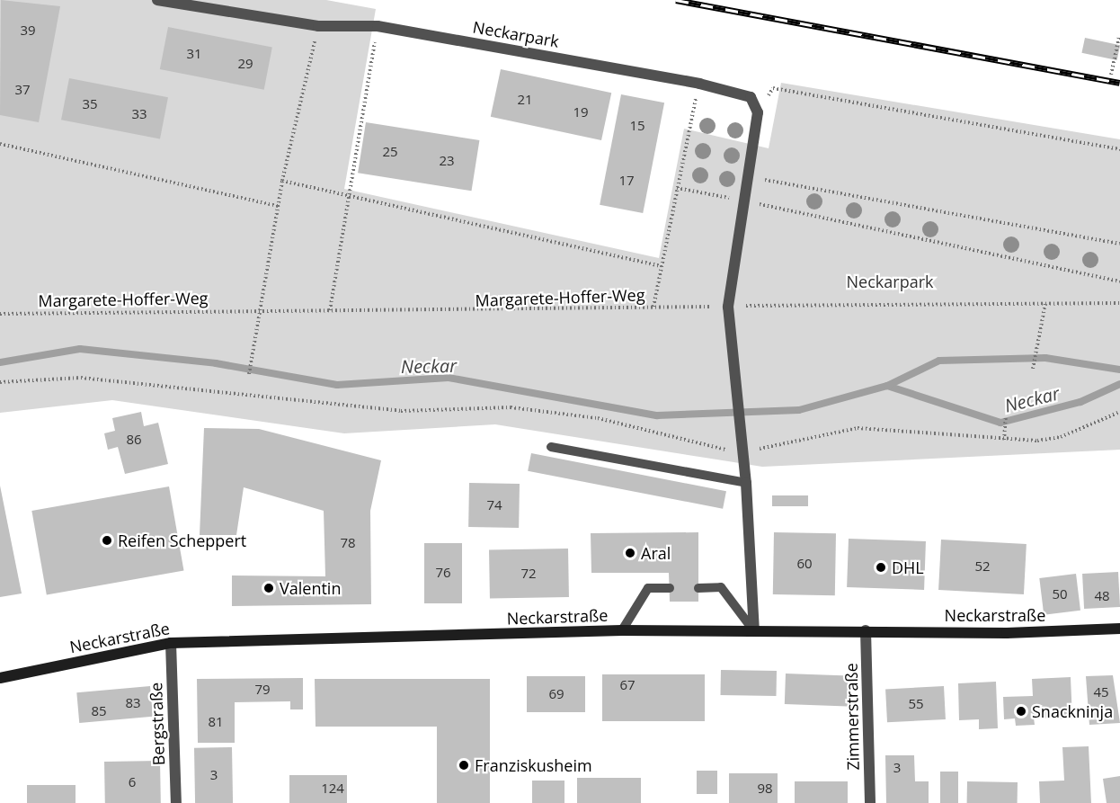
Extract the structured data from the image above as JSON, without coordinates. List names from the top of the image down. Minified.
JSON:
{"streets":{"main road":["Neckarstraße"],"street":["Neckarpark","Zimmerstraße","Bergstraße"],"path":["Margarete-Hoffer-Weg"]},"crossings":[["Neckarpark","Margarete-Hoffer-Weg"],["Neckarpark","Neckarstraße"],["Neckarstraße","Zimmerstraße"],["Neckarstraße","Bergstraße"]],"water":["Neckar"],"parks":["Neckarpark"],"places":["Reifen Scheppert","Aral","DHL","Valentin","Snackninja","Franziskusheim"],"house_numbers":["39","31","29","37","21","35","19","33","15","25","23","17","86","74","78","60","52","76","72","50","48","67","79","45","69","83","55","85","81","3","3","6","124","98"]}
